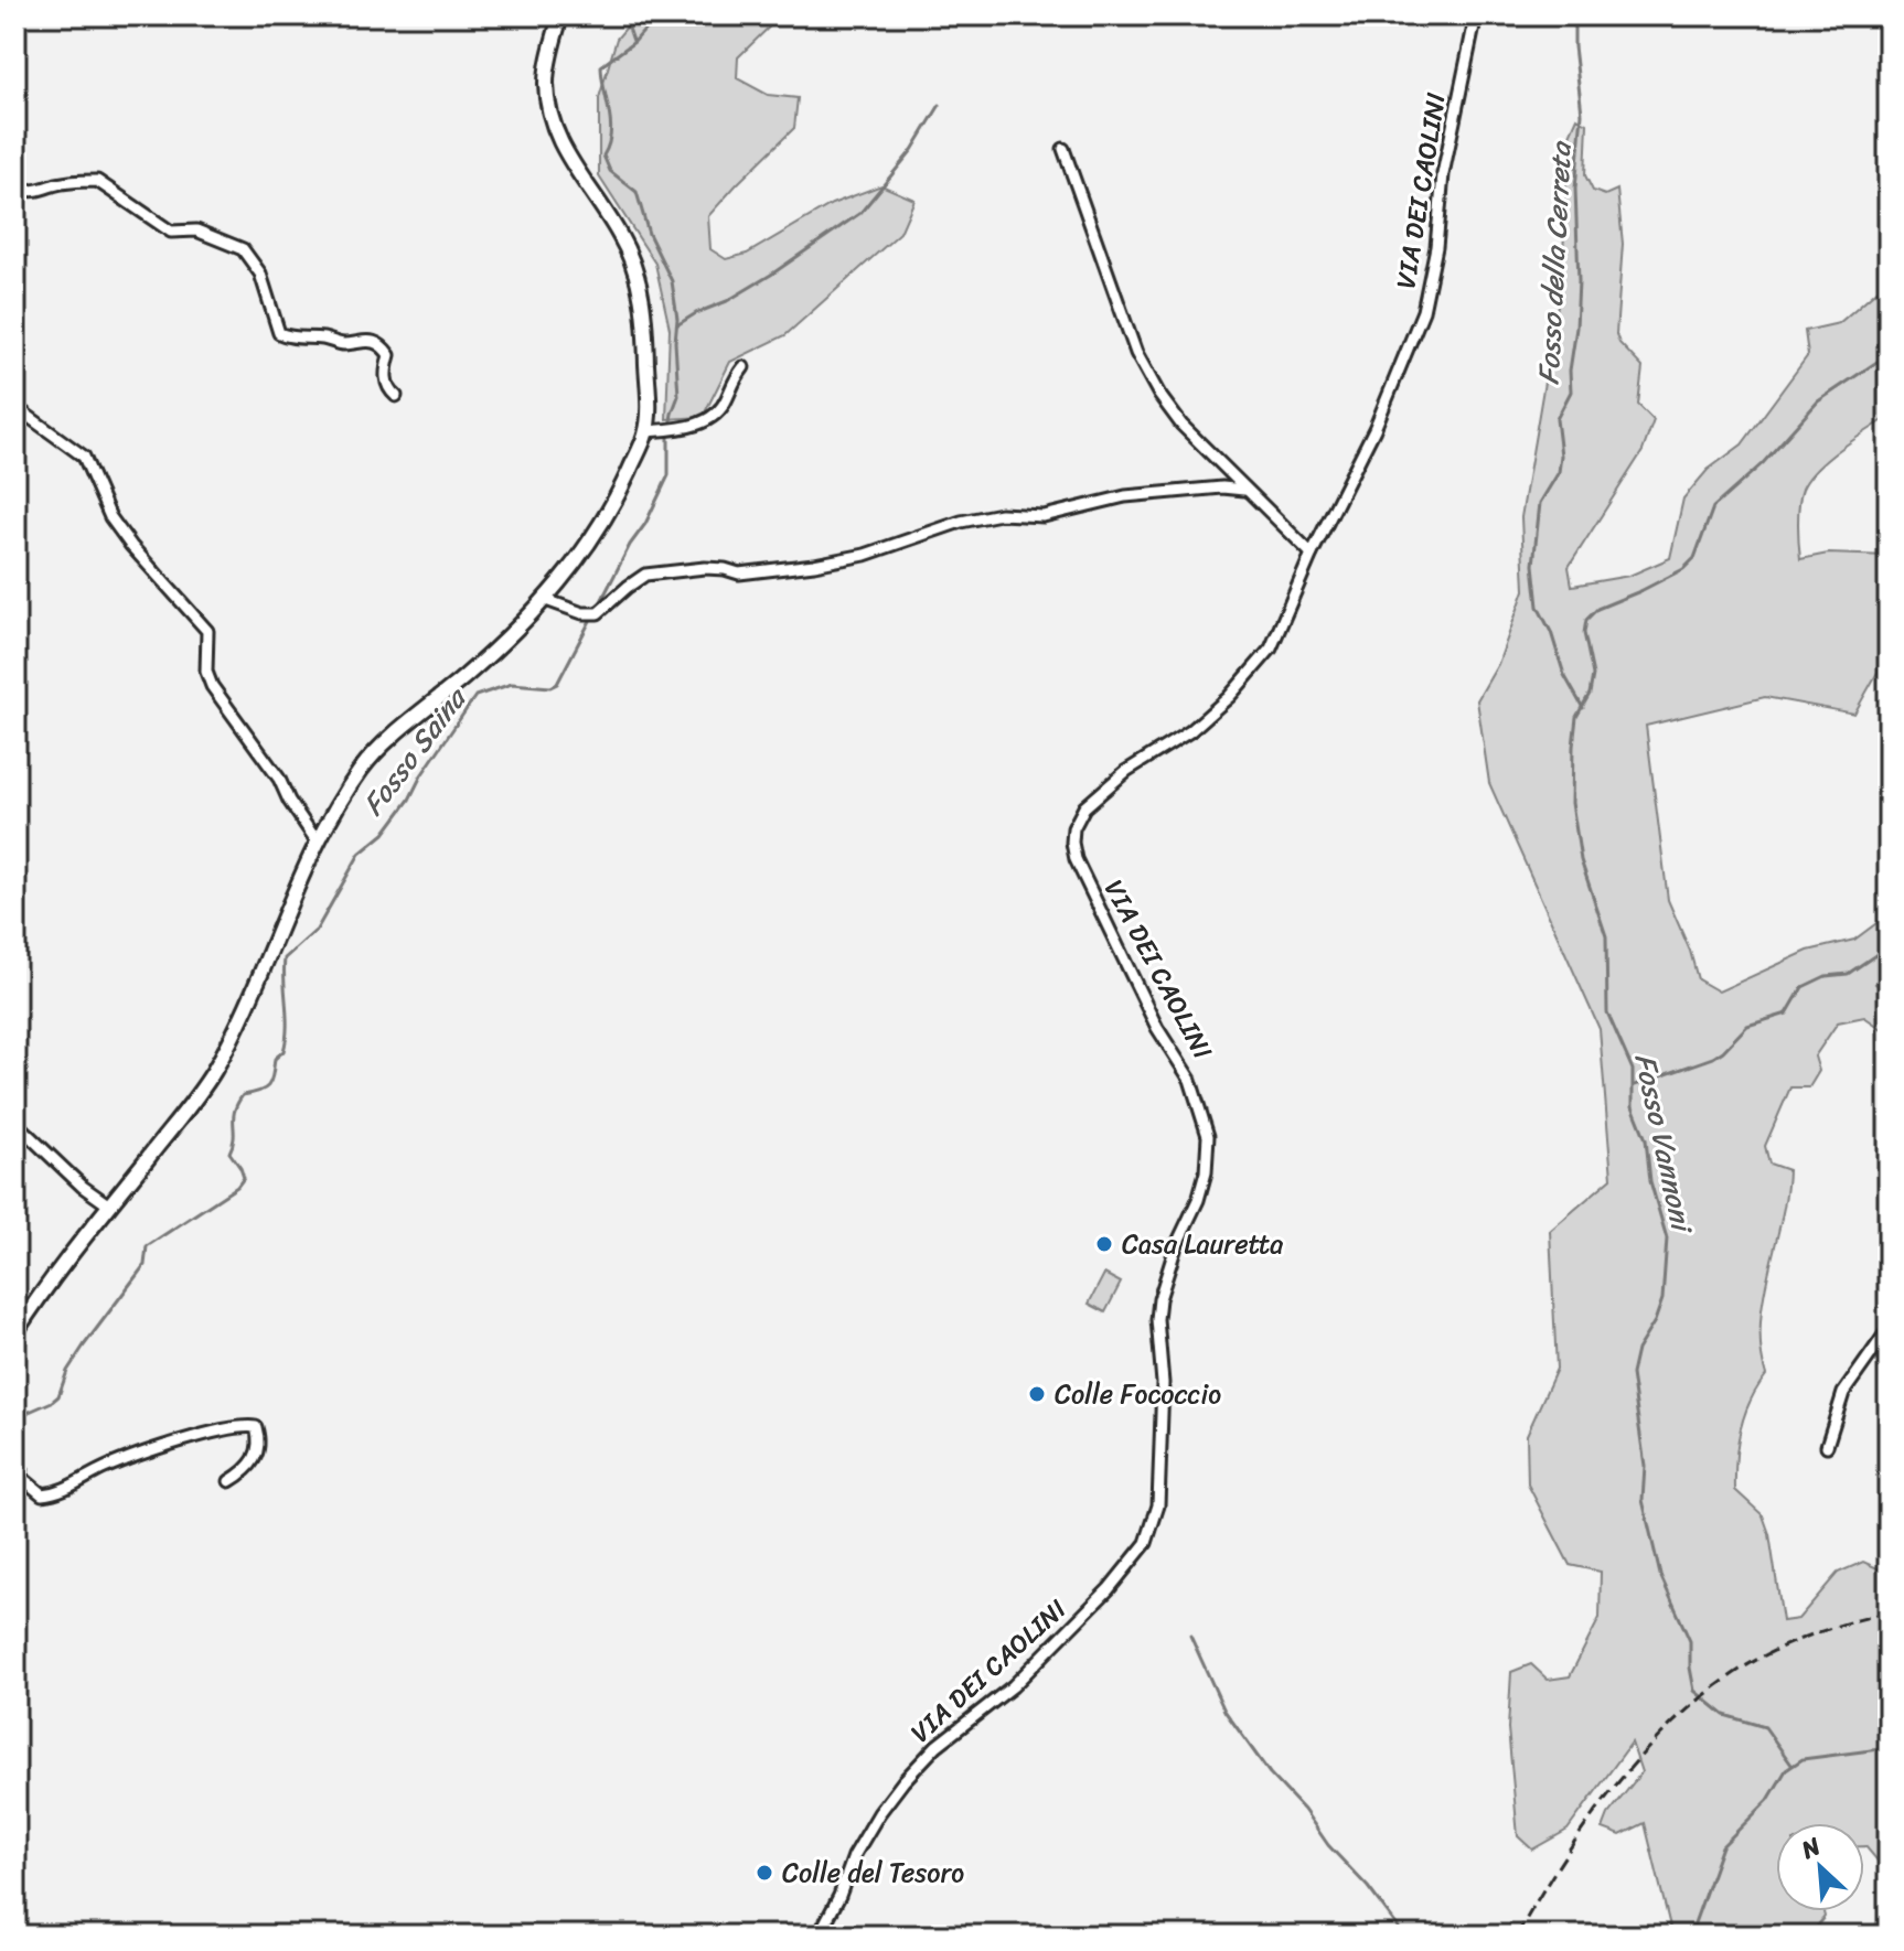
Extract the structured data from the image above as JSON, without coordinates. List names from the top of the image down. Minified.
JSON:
{"streets":{"street":["VIA DEI CAOLINI"]},"water":["Fosso della Cerreta","Fosso Saina","Fosso Vannoni"],"places":["Casa Lauretta","Colle Fococcio","Colle del Tesoro"],"north":"top left"}
